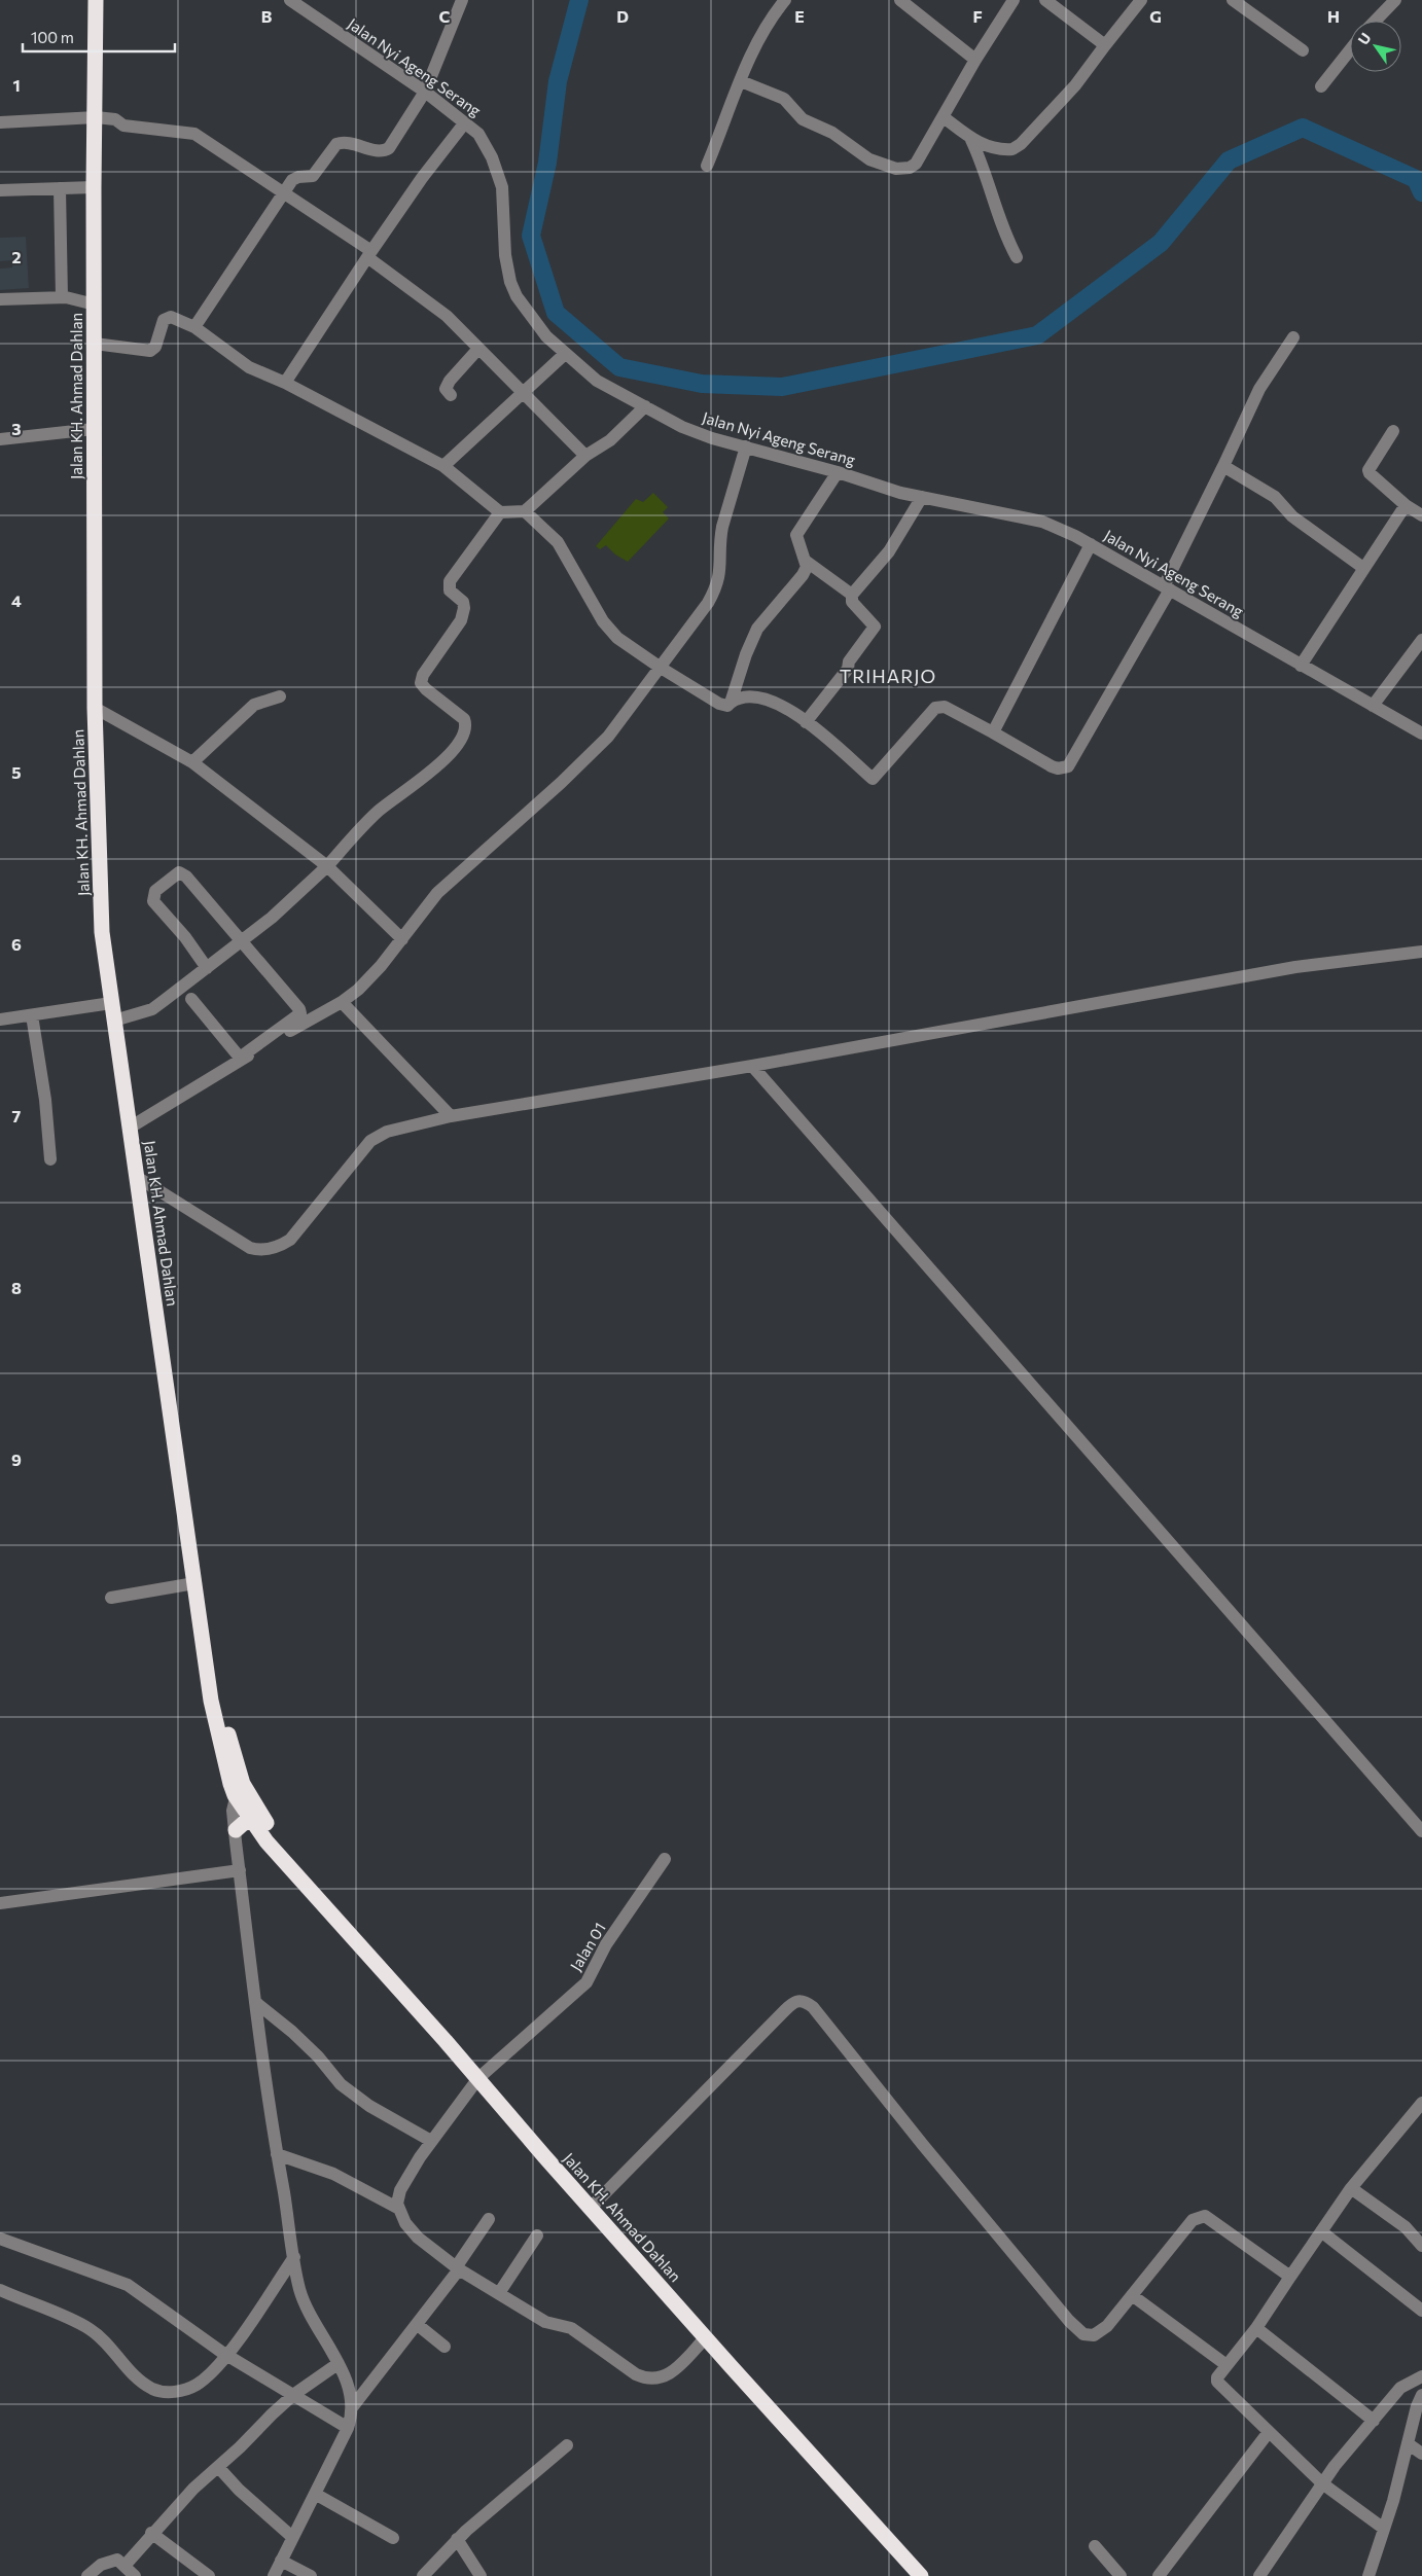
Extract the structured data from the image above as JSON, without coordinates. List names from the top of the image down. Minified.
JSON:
{"streets":{"highway":["Jalan KH. Ahmad Dahlan"],"street":["Jalan Nyi Ageng Serang","Jalan 01"]},"crossings":[["Jalan KH. Ahmad Dahlan","Jalan 01"]],"districts":["TRIHARJO"],"scale_bar":"100 m","north":"top left","grid":{"columns":["B","C","D","E","F","G","H"],"rows":["1","2","3","4","5","6","7","8","9"]}}
